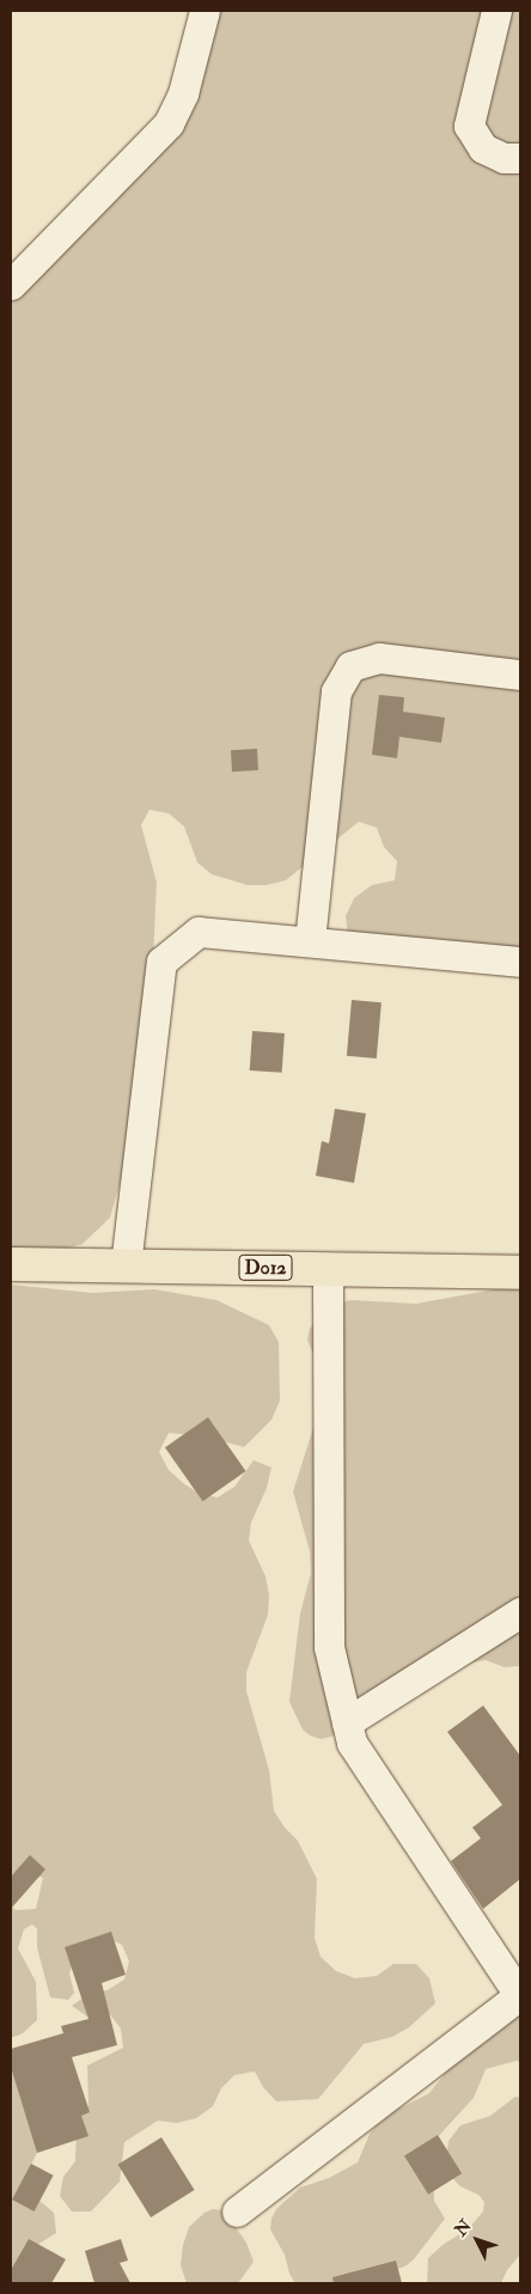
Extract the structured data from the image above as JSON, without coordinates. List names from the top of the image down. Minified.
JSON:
{"streets":{"main road":["D012"]},"north":"top left"}
